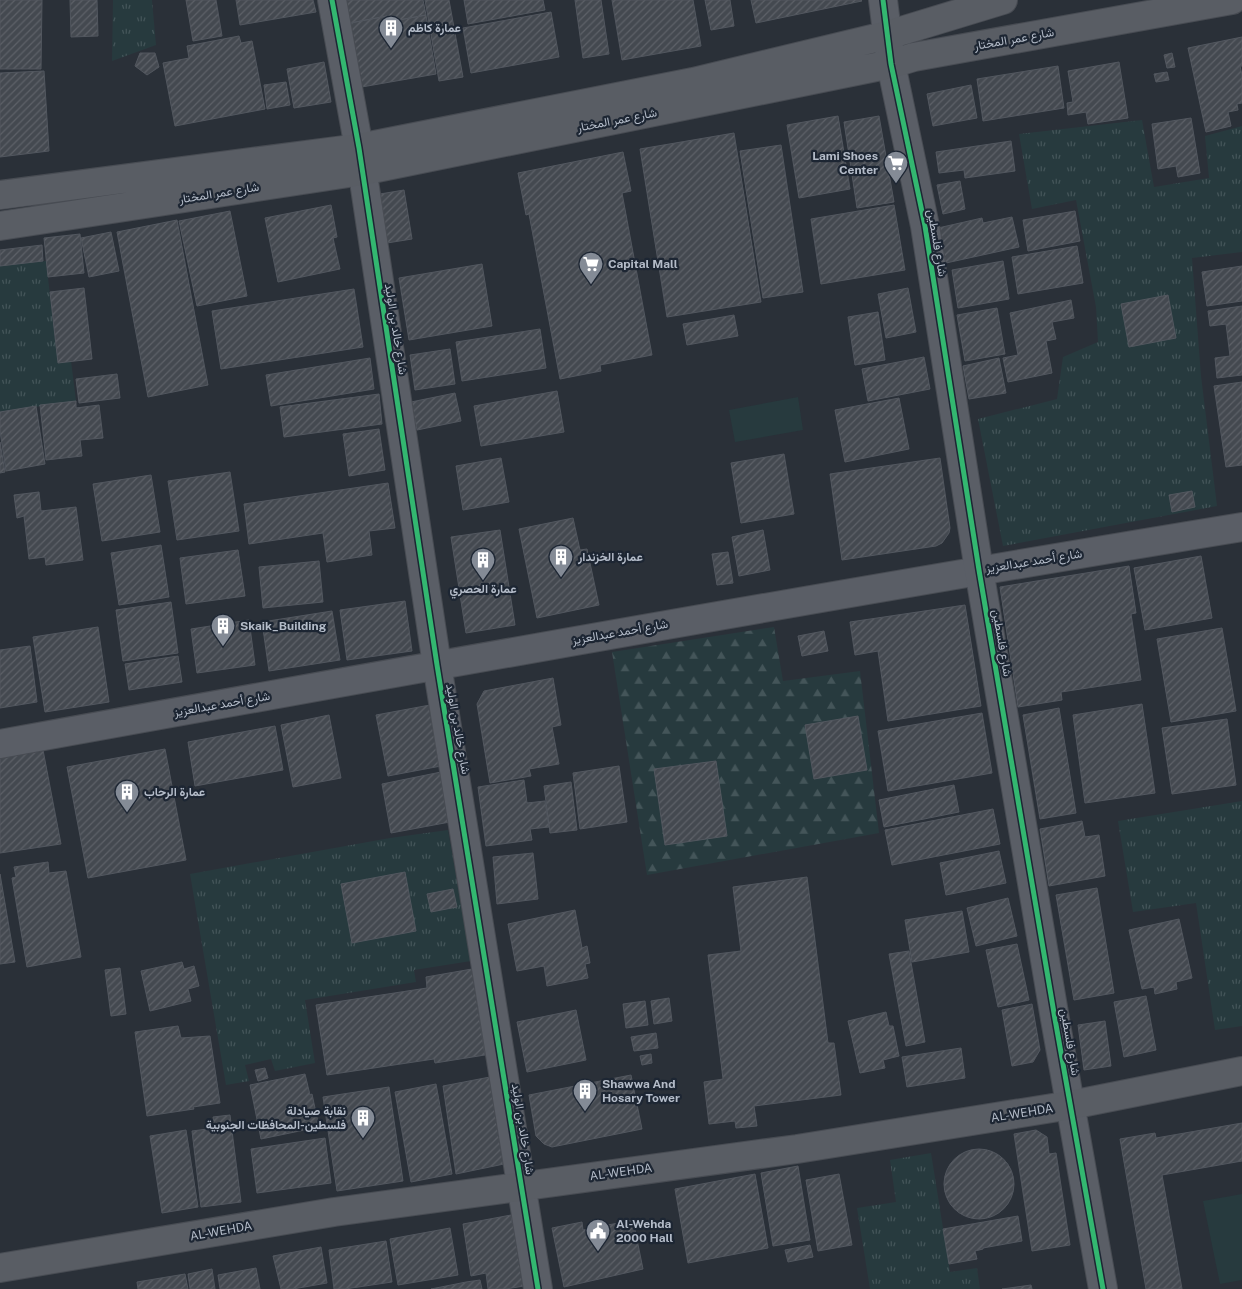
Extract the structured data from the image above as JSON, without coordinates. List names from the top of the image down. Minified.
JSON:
{"streets":{"main road":["شارع عمر المختار","AL-WEHDA"],"street":["شارع فلسطين","شارع خالد بن الوليد","شارع أحمد عبدالعزيز"]},"crossings":[["شارع عمر المختار","شارع فلسطين"],["شارع عمر المختار","شارع خالد بن الوليد"],["شارع فلسطين","شارع أحمد عبدالعزيز"],["شارع فلسطين","AL-WEHDA"],["شارع خالد بن الوليد","شارع أحمد عبدالعزيز"],["شارع خالد بن الوليد","AL-WEHDA"]],"places":{"building":["عمارة كاظم","عمارة الخزندار","عمارة الحصري","Skaik_Building","عمارة الرحاب","Shawwa And Hosary Tower","نقابة صيادلة فلسطين-المحافظات الجنوبية"],"supermarket":["Lami Shoes Center","Capital Mall"],"public building":["Al-Wehda 2000 Hall"]}}
